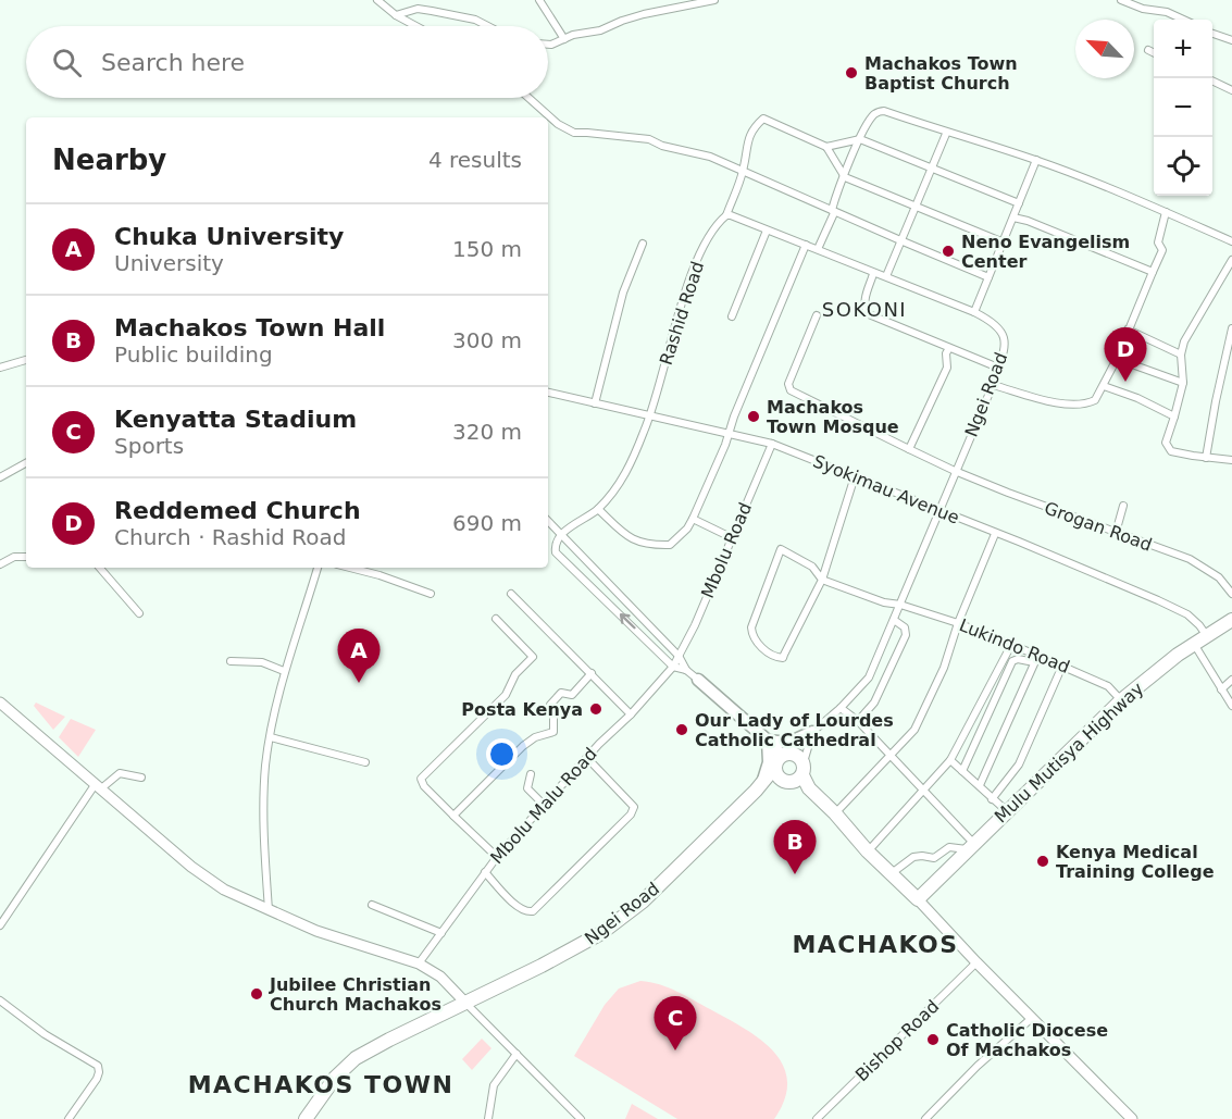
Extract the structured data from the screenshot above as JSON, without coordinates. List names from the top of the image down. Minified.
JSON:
{"streets":{"highway":["Ngei Road","Mulu Mutisya Highway"],"street":["Rashid Road","Syokimau Avenue","Grogan Road","Mbolu Road","Lukindo Road","Mbolu Malu Road","Bishop Road"]},"crossings":[["Rashid Road","Syokimau Avenue"],["Ngei Road","Syokimau Avenue"],["Ngei Road","Grogan Road"],["Ngei Road","Lukindo Road"],["Syokimau Avenue","Mbolu Road"],["Syokimau Avenue","Mulu Mutisya Highway"],["Mbolu Road","Mbolu Malu Road"],["Lukindo Road","Mulu Mutisya Highway"]],"districts":["SOKONI","MACHAKOS","MACHAKOS TOWN"],"places":["Machakos Town Baptist Church","Neno Evangelism Center","Machakos Town Mosque","Posta Kenya","Our Lady of Lourdes Catholic Cathedral","Kenya Medical Training College","Jubilee Christian Church Machakos","Catholic Diocese Of Machakos"],"north":"top left","page":{"map_buttons":["+","−"],"search":"Search here","heading":["Nearby","4 results"],"list":[{"mark":"A","name":"Chuka University","note":"University","value":"150 m"},{"mark":"B","name":"Machakos Town Hall","note":"Public building","value":"300 m"},{"mark":"C","name":"Kenyatta Stadium","note":"Sports","value":"320 m"},{"mark":"D","name":"Reddemed Church","note":"Church · Rashid Road","value":"690 m"}],"pins":["D","A","B","C"]}}
